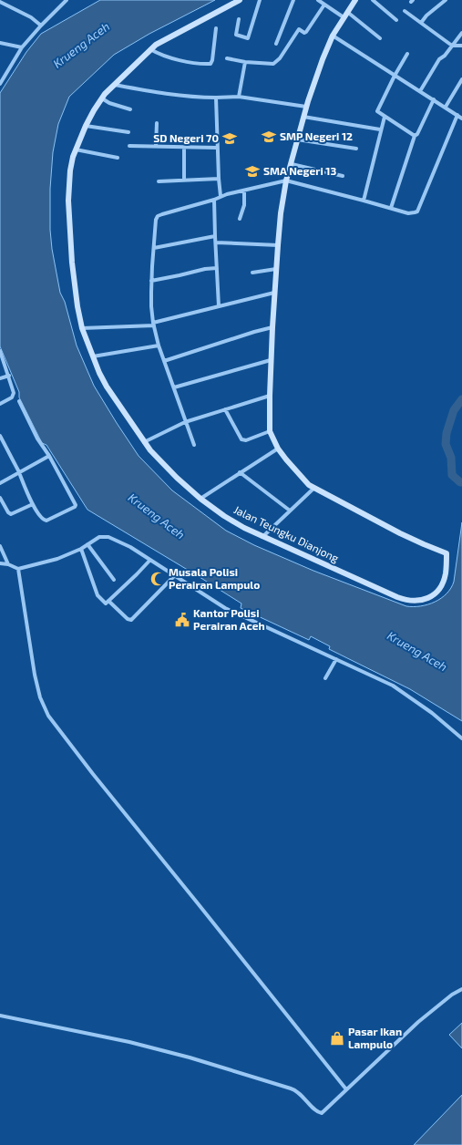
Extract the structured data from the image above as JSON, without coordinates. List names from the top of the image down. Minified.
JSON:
{"streets":{"street":["Jalan Teungku Dianjong"]},"water":["Krueng Aceh"],"places":{"school or university":["SMP Negeri 12","SD Negeri 70","SMA Negeri 13"],"mosque":["Musala Polisi Perairan Lampulo"],"public building":["Kantor Polisi Perairan Aceh"],"shop":["Pasar Ikan Lampulo"]}}
